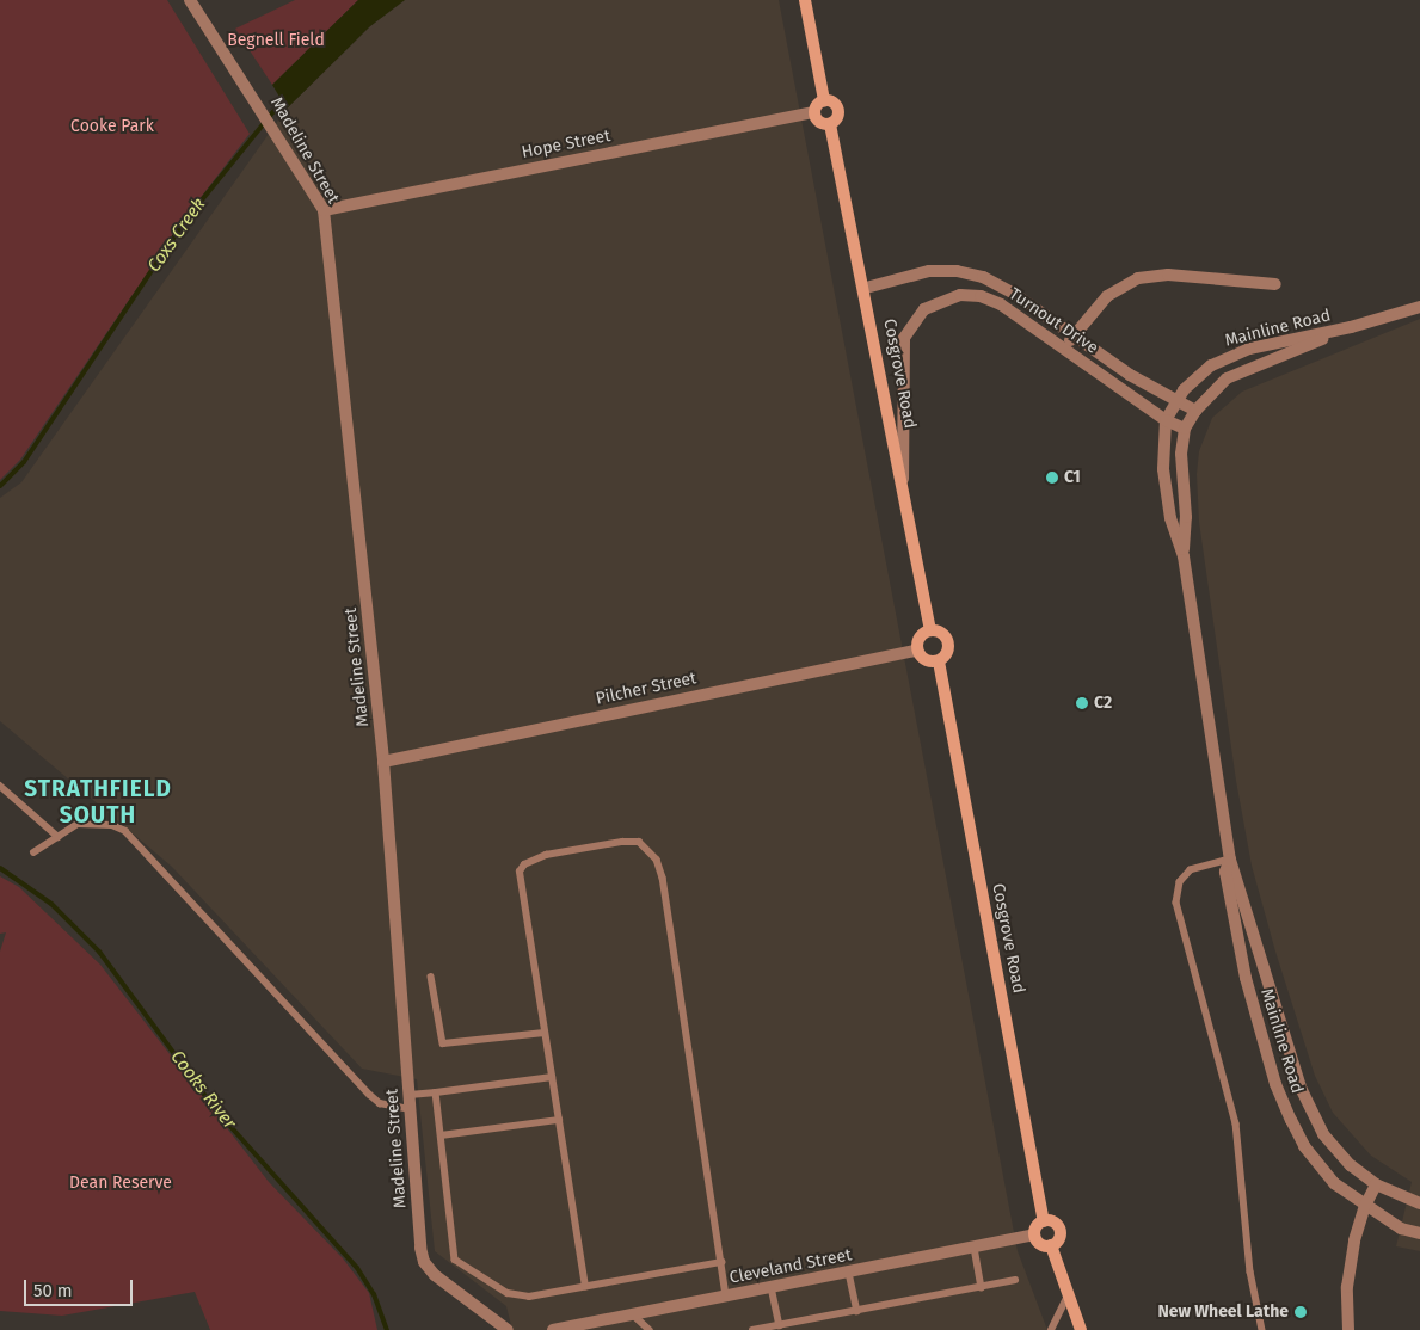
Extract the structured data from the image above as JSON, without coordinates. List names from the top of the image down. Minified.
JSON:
{"streets":{"main road":["Cosgrove Road"],"street":["Hope Street","Madeline Street","Turnout Drive","Mainline Road","Pilcher Street","Cleveland Street"]},"crossings":[["Hope Street","Madeline Street"],["Hope Street","Cosgrove Road"],["Madeline Street","Pilcher Street"],["Turnout Drive","Mainline Road"],["Turnout Drive","Cosgrove Road"],["Cosgrove Road","Pilcher Street"],["Cosgrove Road","Cleveland Street"]],"districts":["STRATHFIELD SOUTH"],"water":["Coxs Creek","Cooks River"],"parks":["Begnell Field","Cooke Park","Dean Reserve"],"places":["C1","C2","New Wheel Lathe"],"scale_bar":"50 m"}
